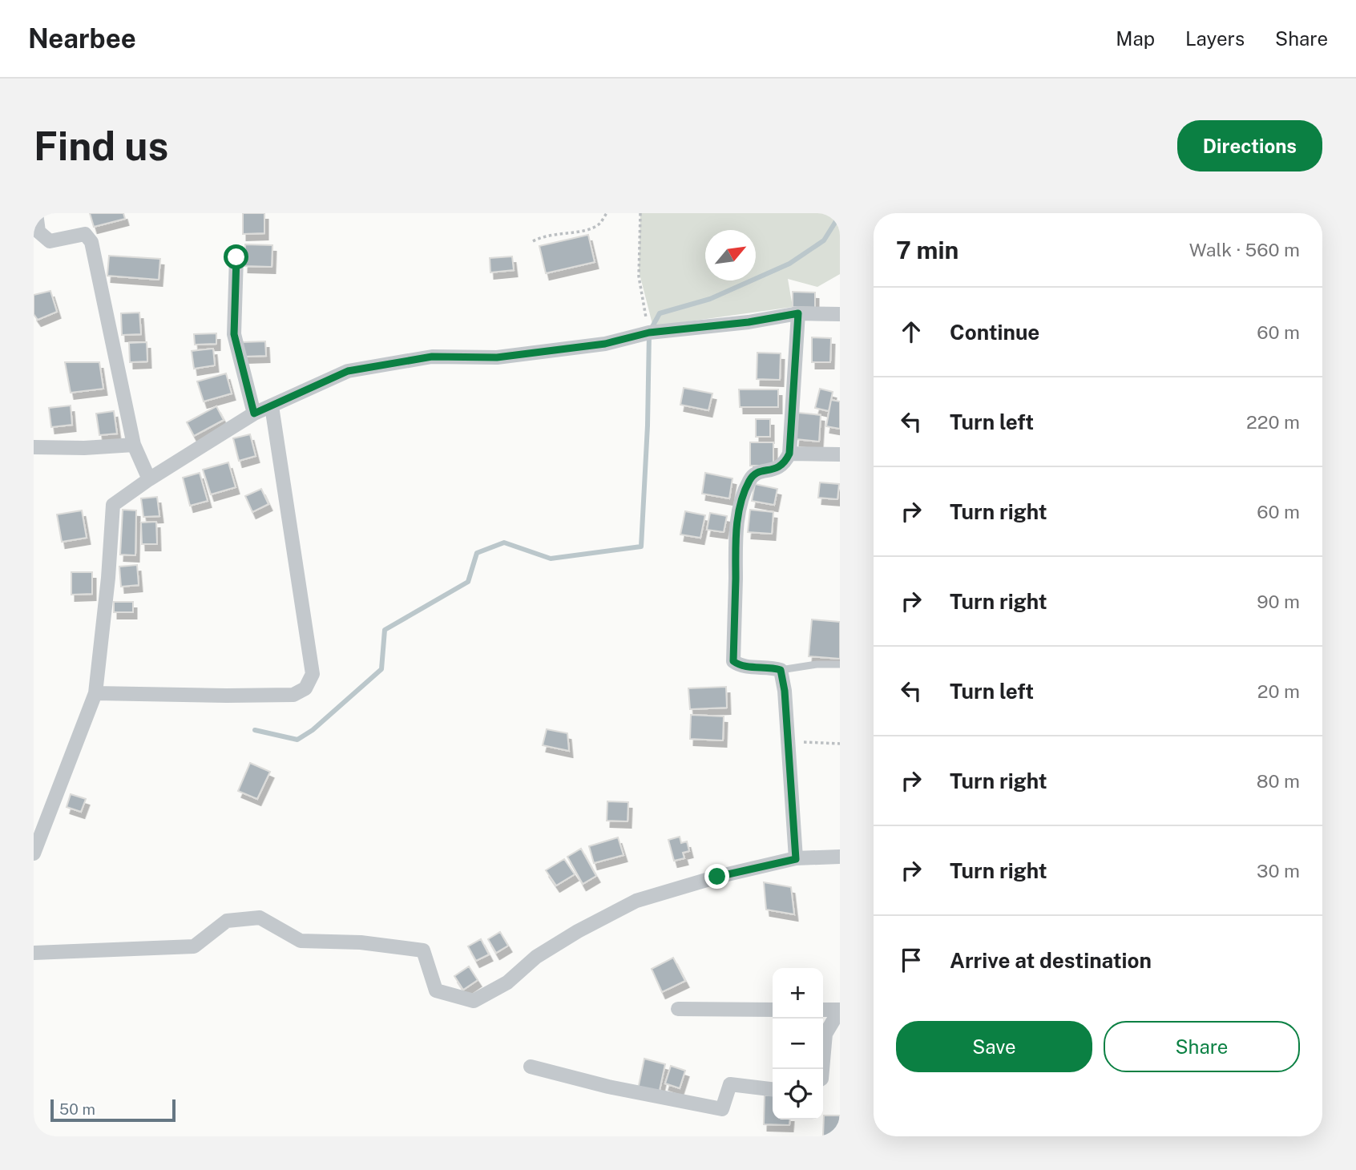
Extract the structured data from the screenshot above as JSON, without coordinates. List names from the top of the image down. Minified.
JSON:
{"scale_bar":"50 m","north":"top right","page":{"header":"Nearbee","nav":["Map","Layers","Share"],"buttons":["Directions",["Save","Share"]],"title":"Find us","heading":["7 min","Walk · 560 m"],"list":[["Continue","60 m"],["Turn left","220 m"],["Turn right","60 m"],["Turn right","90 m"],["Turn left","20 m"],["Turn right","80 m"],["Turn right","30 m"],"Arrive at destination"],"map_buttons":["+","−"],"scale":"50 m"}}
